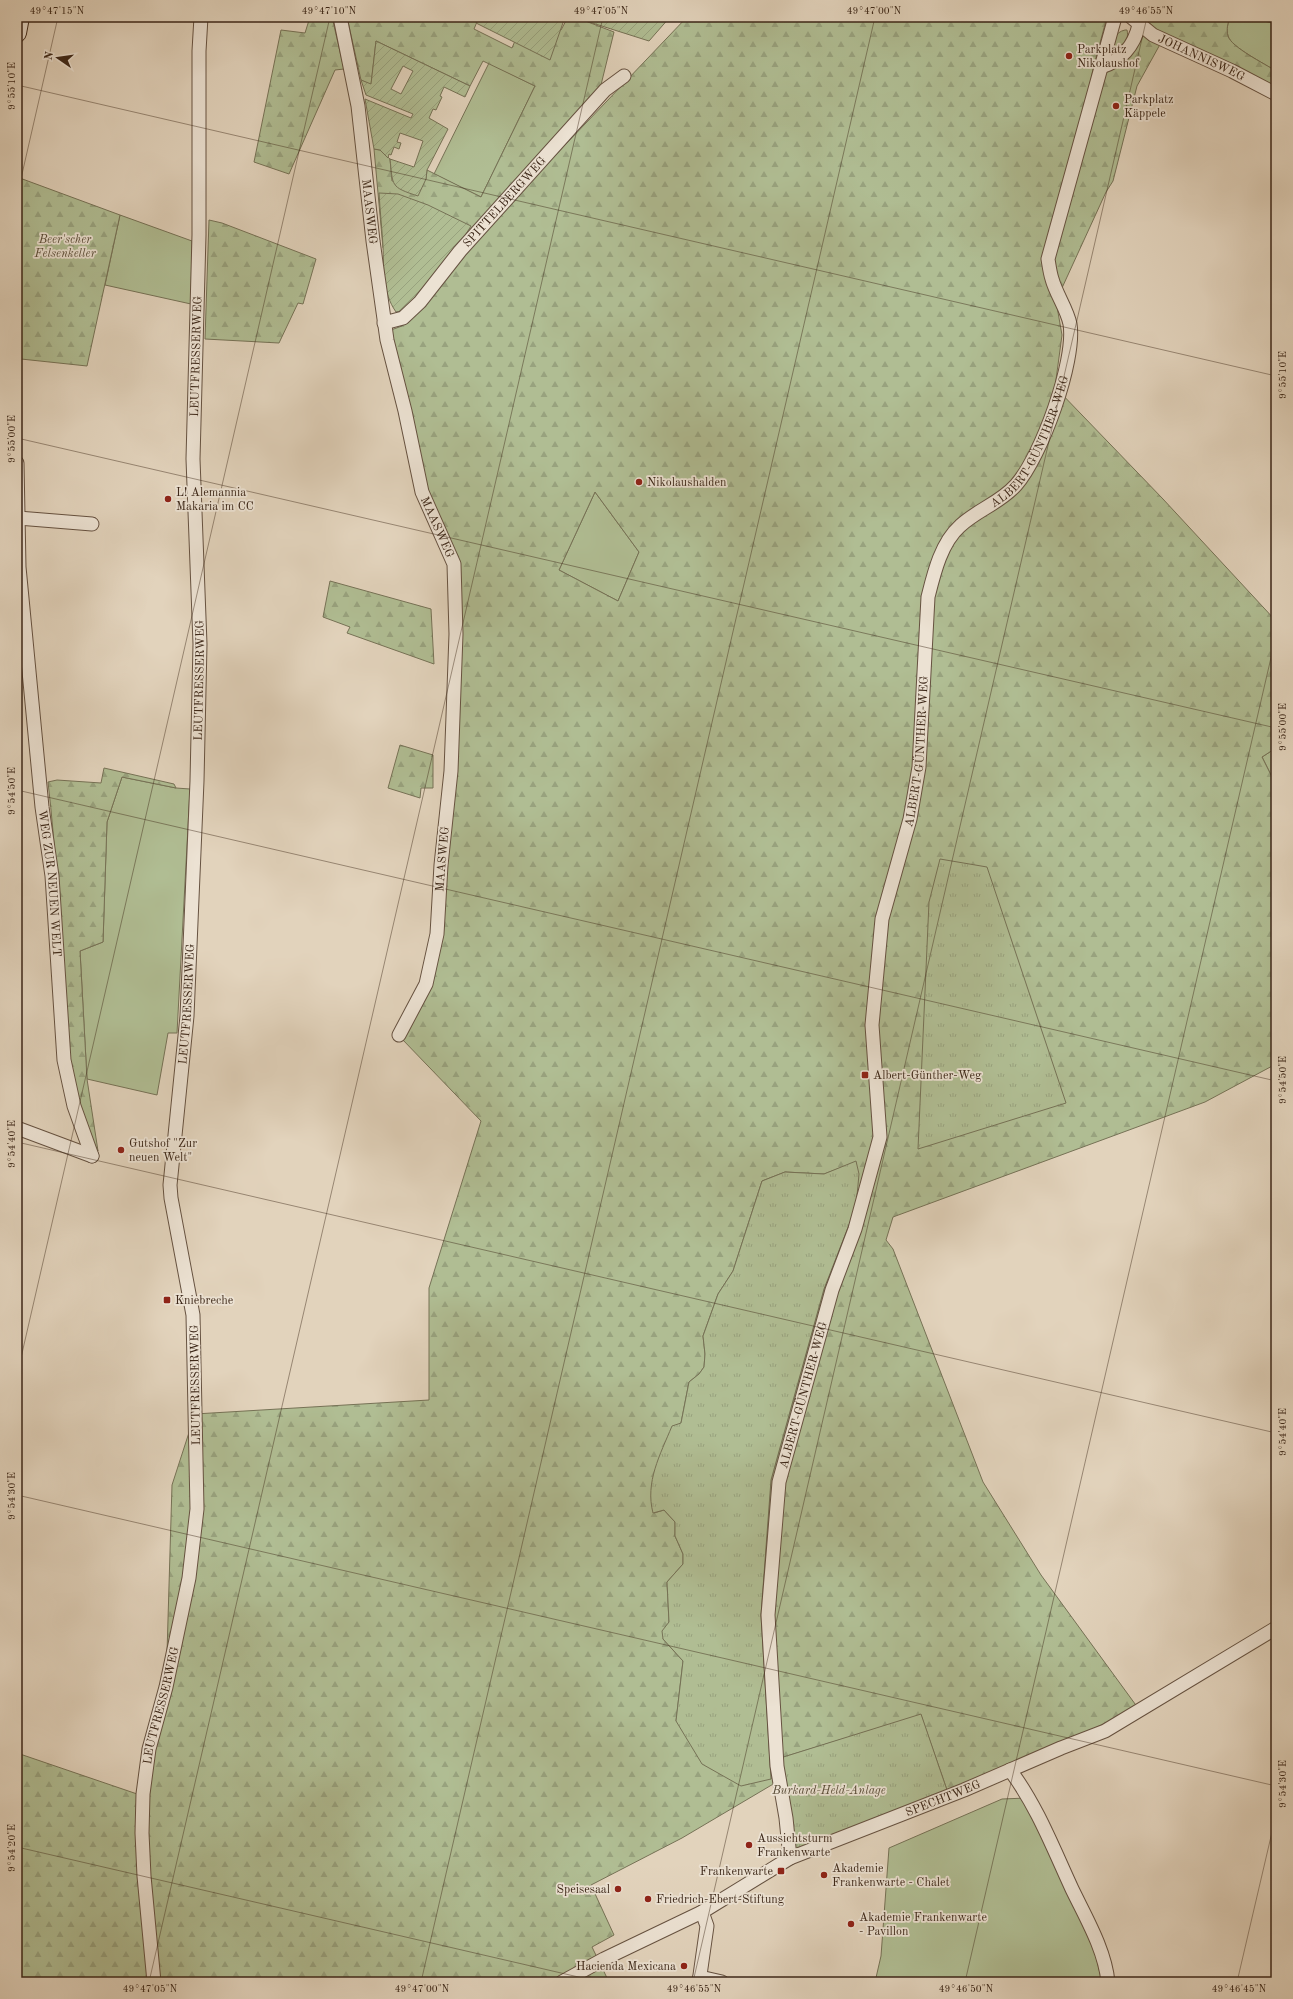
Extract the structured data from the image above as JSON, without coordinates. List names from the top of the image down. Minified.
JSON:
{"streets":{"street":["JOHANNISWEG","SPITTELBERGWEG","MAASWEG","LEUTFRESSERWEG","ALBERT-GÜNTHER-WEG","WEG ZUR NEUEN WELT","SPECHTWEG"]},"crossings":[["SPITTELBERGWEG","MAASWEG"],["ALBERT-GÜNTHER-WEG","SPECHTWEG"]],"parks":["Beer'scher Felsenkeller","Burkard-Held-Anlage"],"places":{"other":["Parkplatz Nikolaushof","Parkplatz Käppele","Nikolaushalden","L! Alemannia Makaria im CC","Gutshof \"Zur neuen Welt\"","Aussichtsturm Frankenwarte","Akademie Frankenwarte - Chalet","Speisesaal","Friedrich-Ebert-Stiftung","Akademie Frankenwarte - Pavillon","Hacienda Mexicana"],"transit":["Albert-Günther-Weg","Kniebreche","Frankenwarte"]},"north":"left","coordinates":["49°47'15\"N","49°47'10\"N","49°47'05\"N","49°47'00\"N","49°46'55\"N","9°55'10\"E","9°55'00\"E","9°54'50\"E","9°54'40\"E","9°54'30\"E","9°54'20\"E","49°46'50\"N","49°46'45\"N"]}
